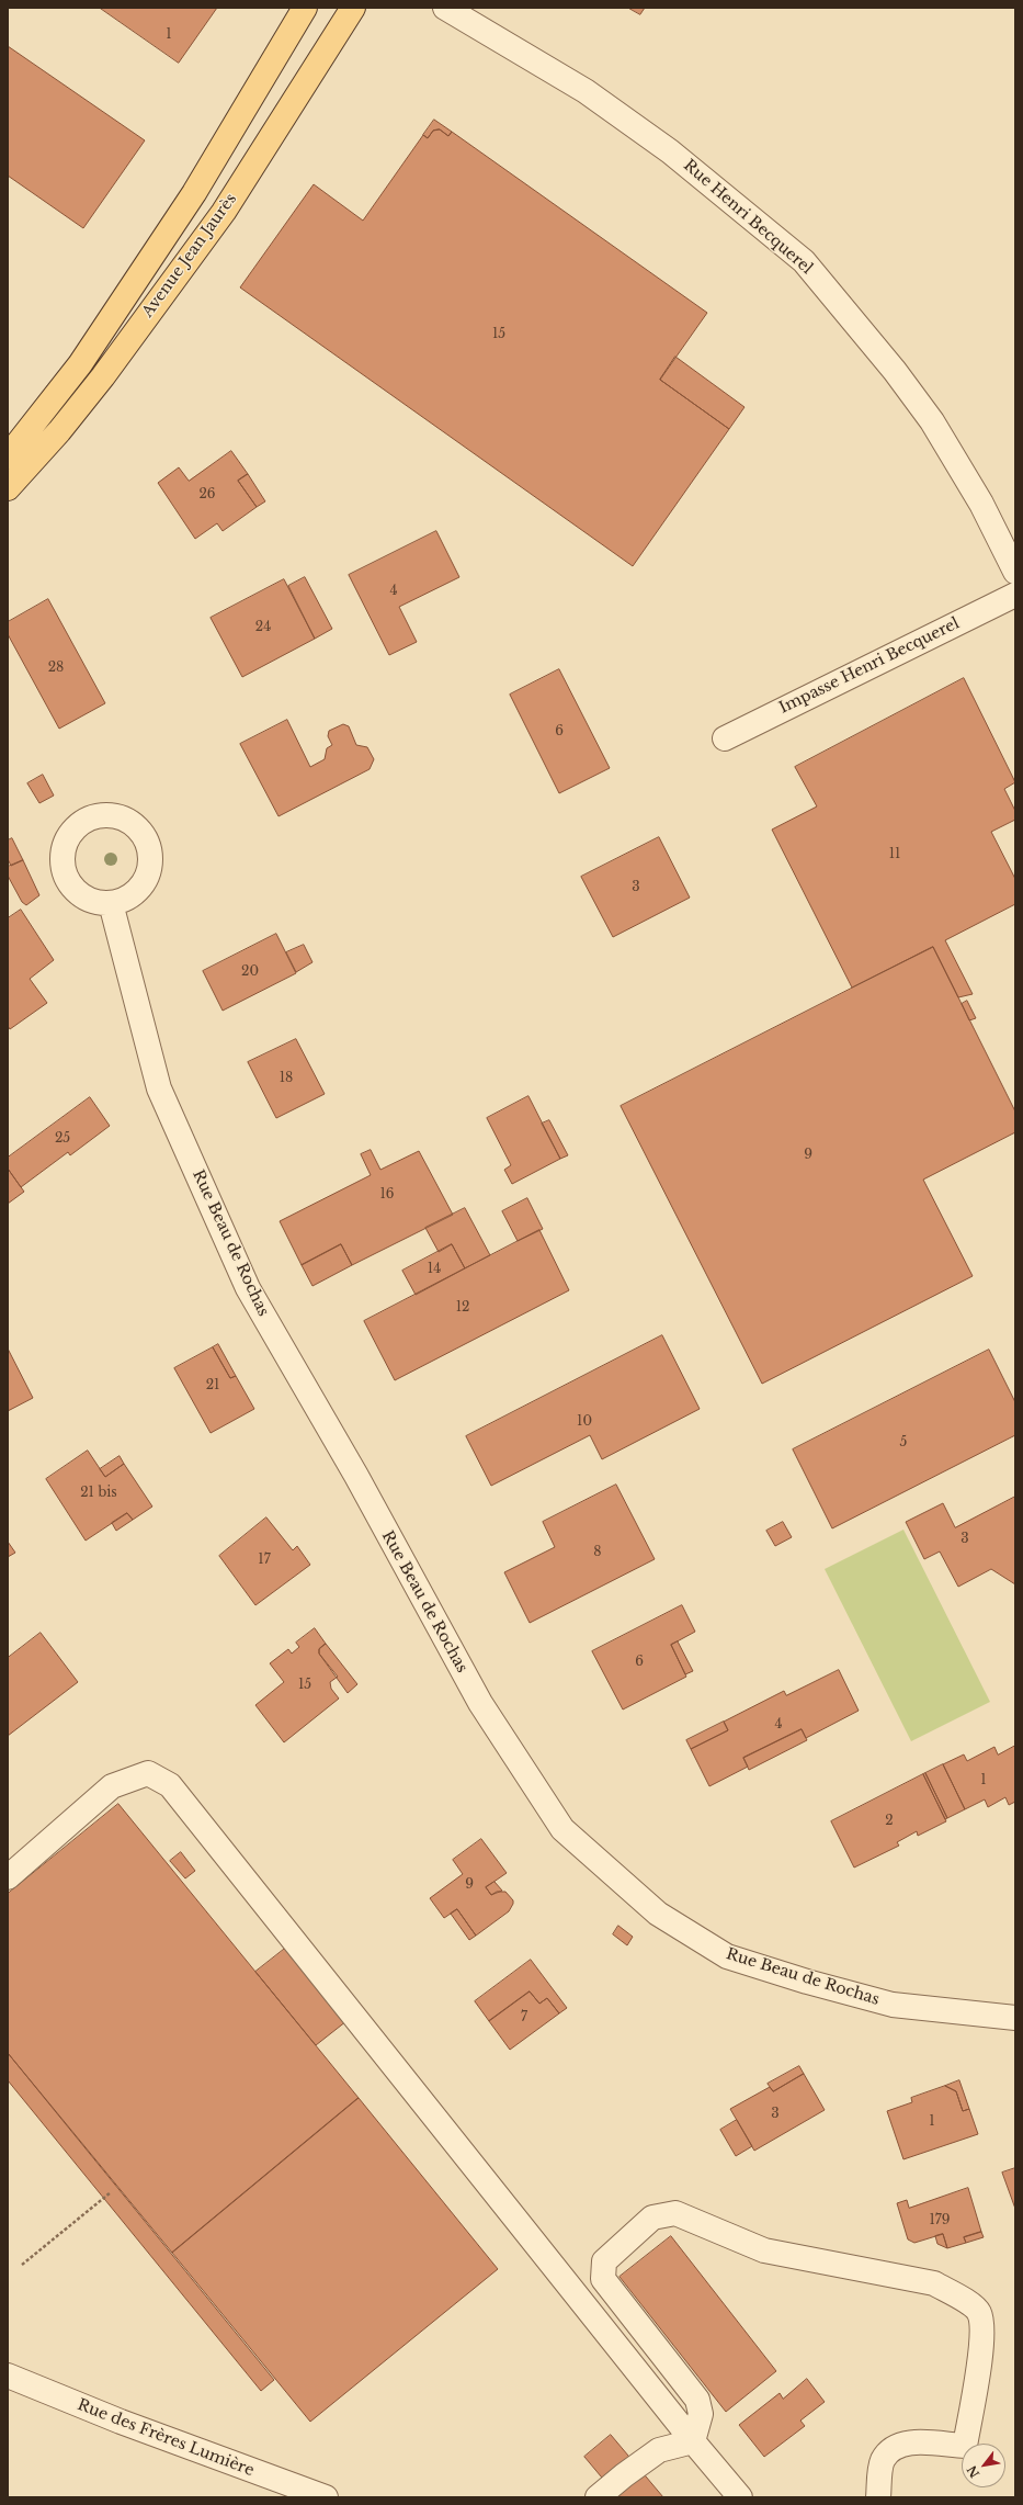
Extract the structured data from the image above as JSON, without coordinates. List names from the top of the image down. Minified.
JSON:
{"streets":{"main road":["Avenue Jean Jaurès"],"street":["Rue Henri Becquerel","Impasse Henri Becquerel","Rue Beau de Rochas","Rue des Frères Lumière"]},"house_numbers":["1","15","26","4","24","28","6","11","3","20","18","25","9","16","14","12","21","10","5","21 bis","3","8","17","6","15","4","1","2","9","7","3","1","179"],"north":"bottom left"}
